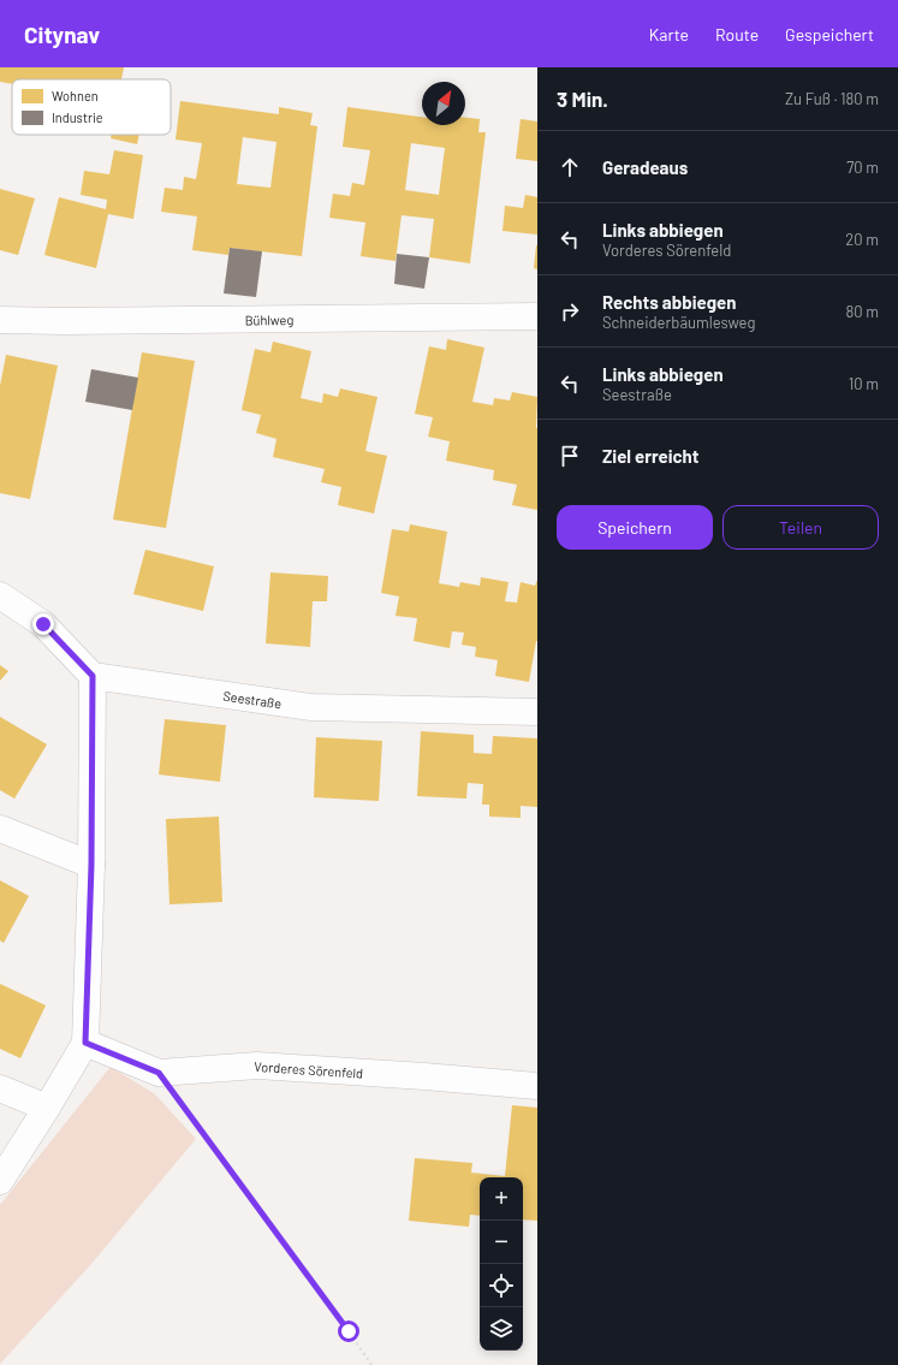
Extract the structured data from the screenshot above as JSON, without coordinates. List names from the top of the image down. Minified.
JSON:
{"streets":{"street":["Bühlweg","Seestraße","Vorderes Sörenfeld"]},"legend":["Wohnen","Industrie"],"north":"top right","page":{"header":"Citynav","nav":["Karte","Route","Gespeichert"],"heading":["3 Min.","Zu Fuß · 180 m"],"list":[["Geradeaus","70 m"],["Links abbiegen","Vorderes Sörenfeld","20 m"],["Rechts abbiegen","Schneiderbäumlesweg","80 m"],["Links abbiegen","Seestraße","10 m"],"Ziel erreicht"],"buttons":["Speichern","Teilen"],"map_buttons":["+","−"]}}
